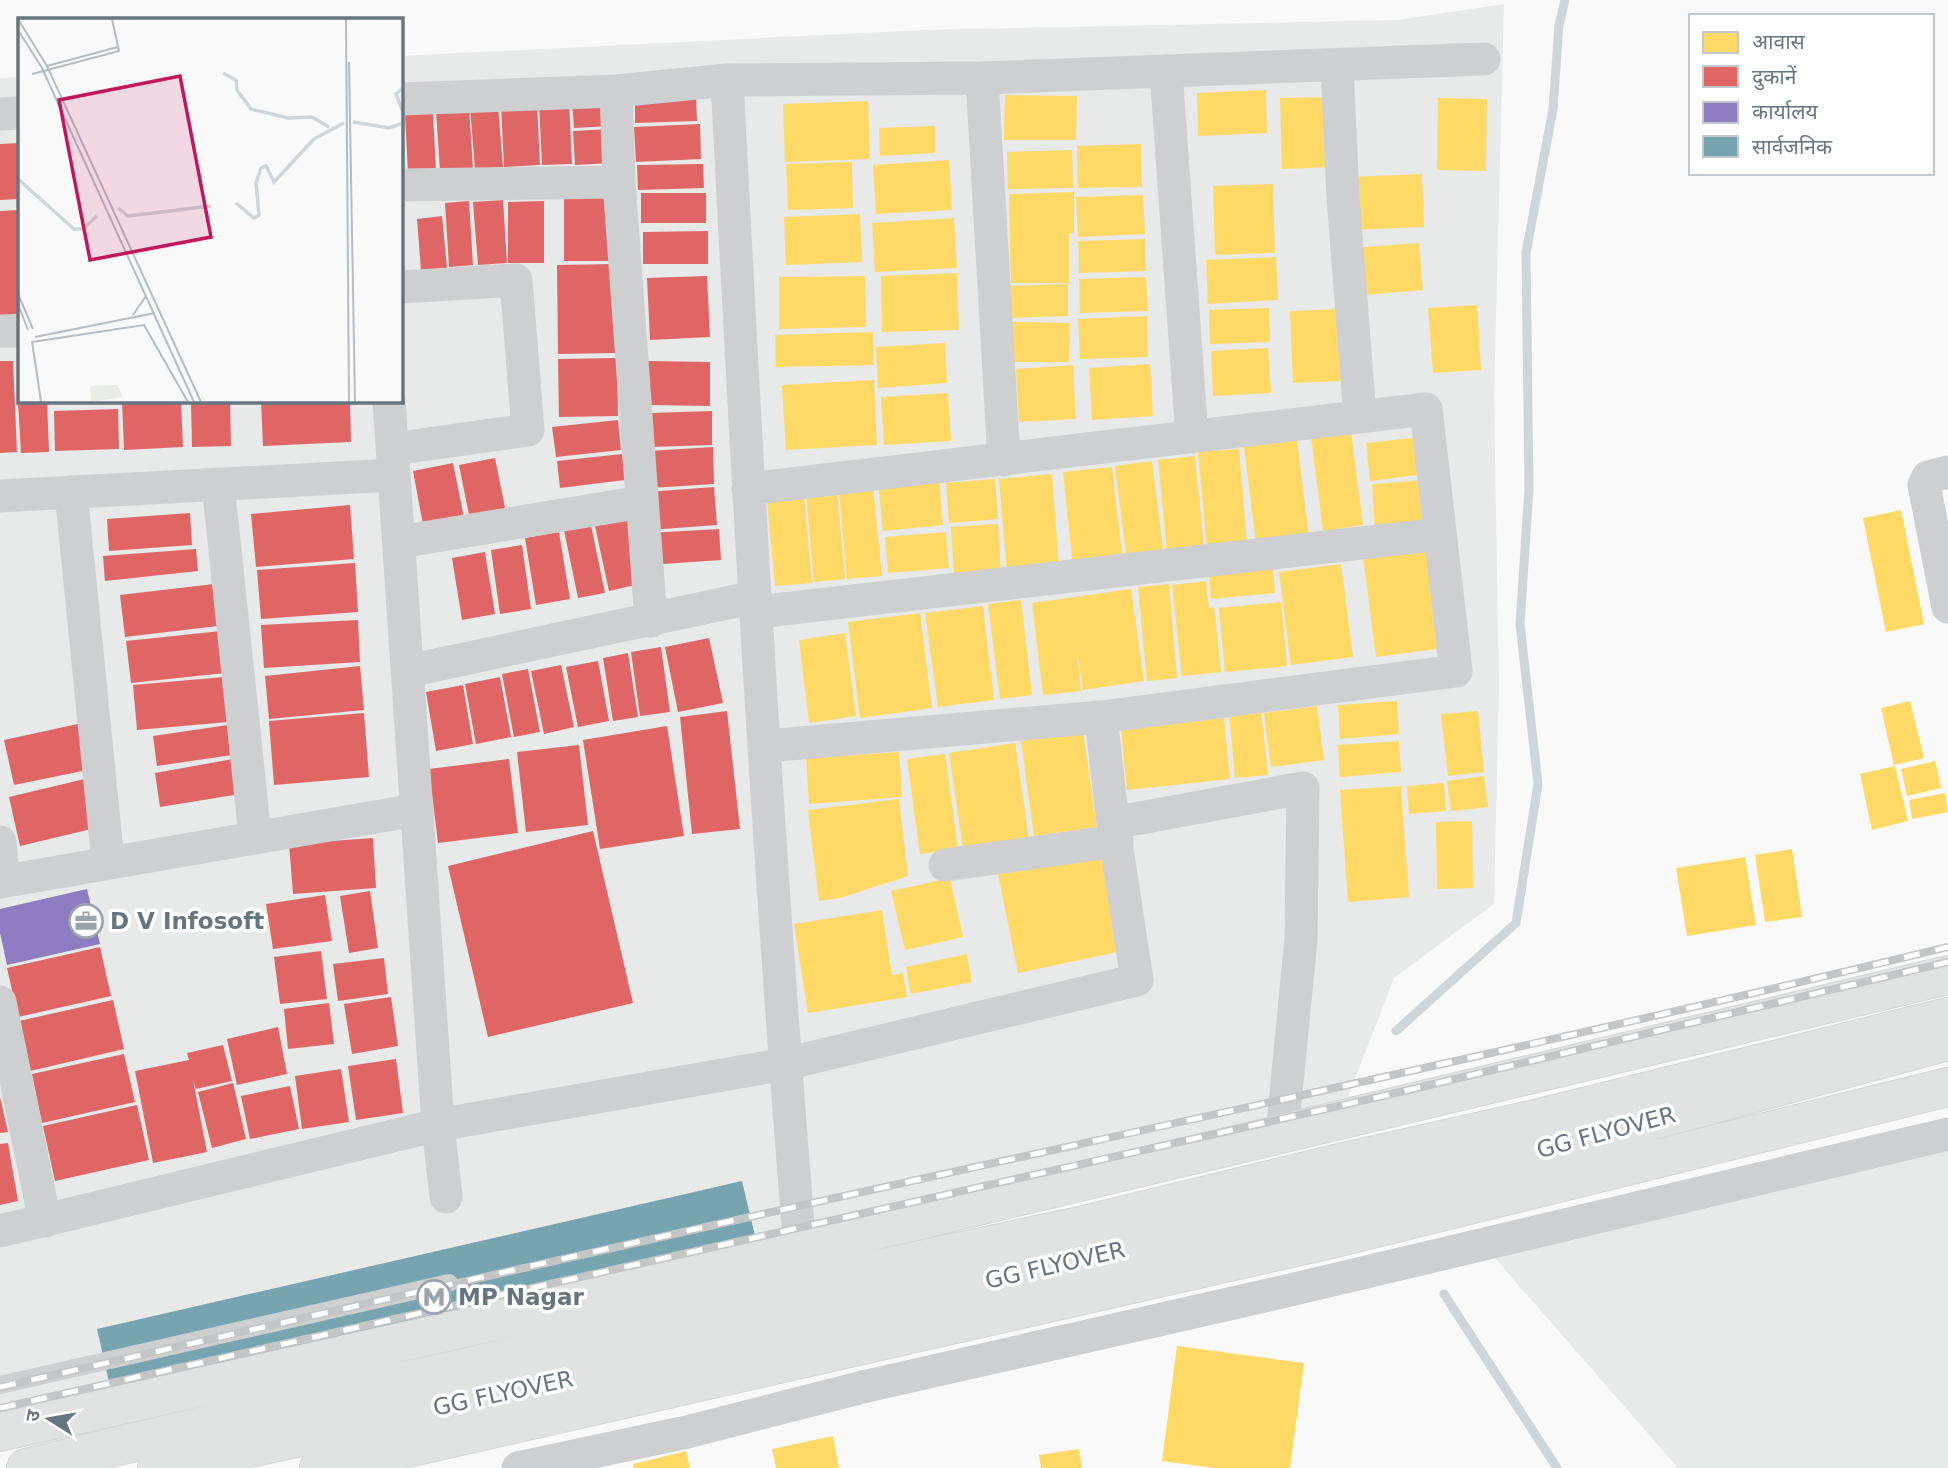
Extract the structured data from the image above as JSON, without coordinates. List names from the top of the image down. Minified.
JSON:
{"streets":{"main road":["GG FLYOVER"]},"places":{"office":["D V Infosoft"],"metro station":["MP Nagar"]},"legend":["आवास","दुकानें","कार्यालय","सार्वजनिक"],"north":"left"}
